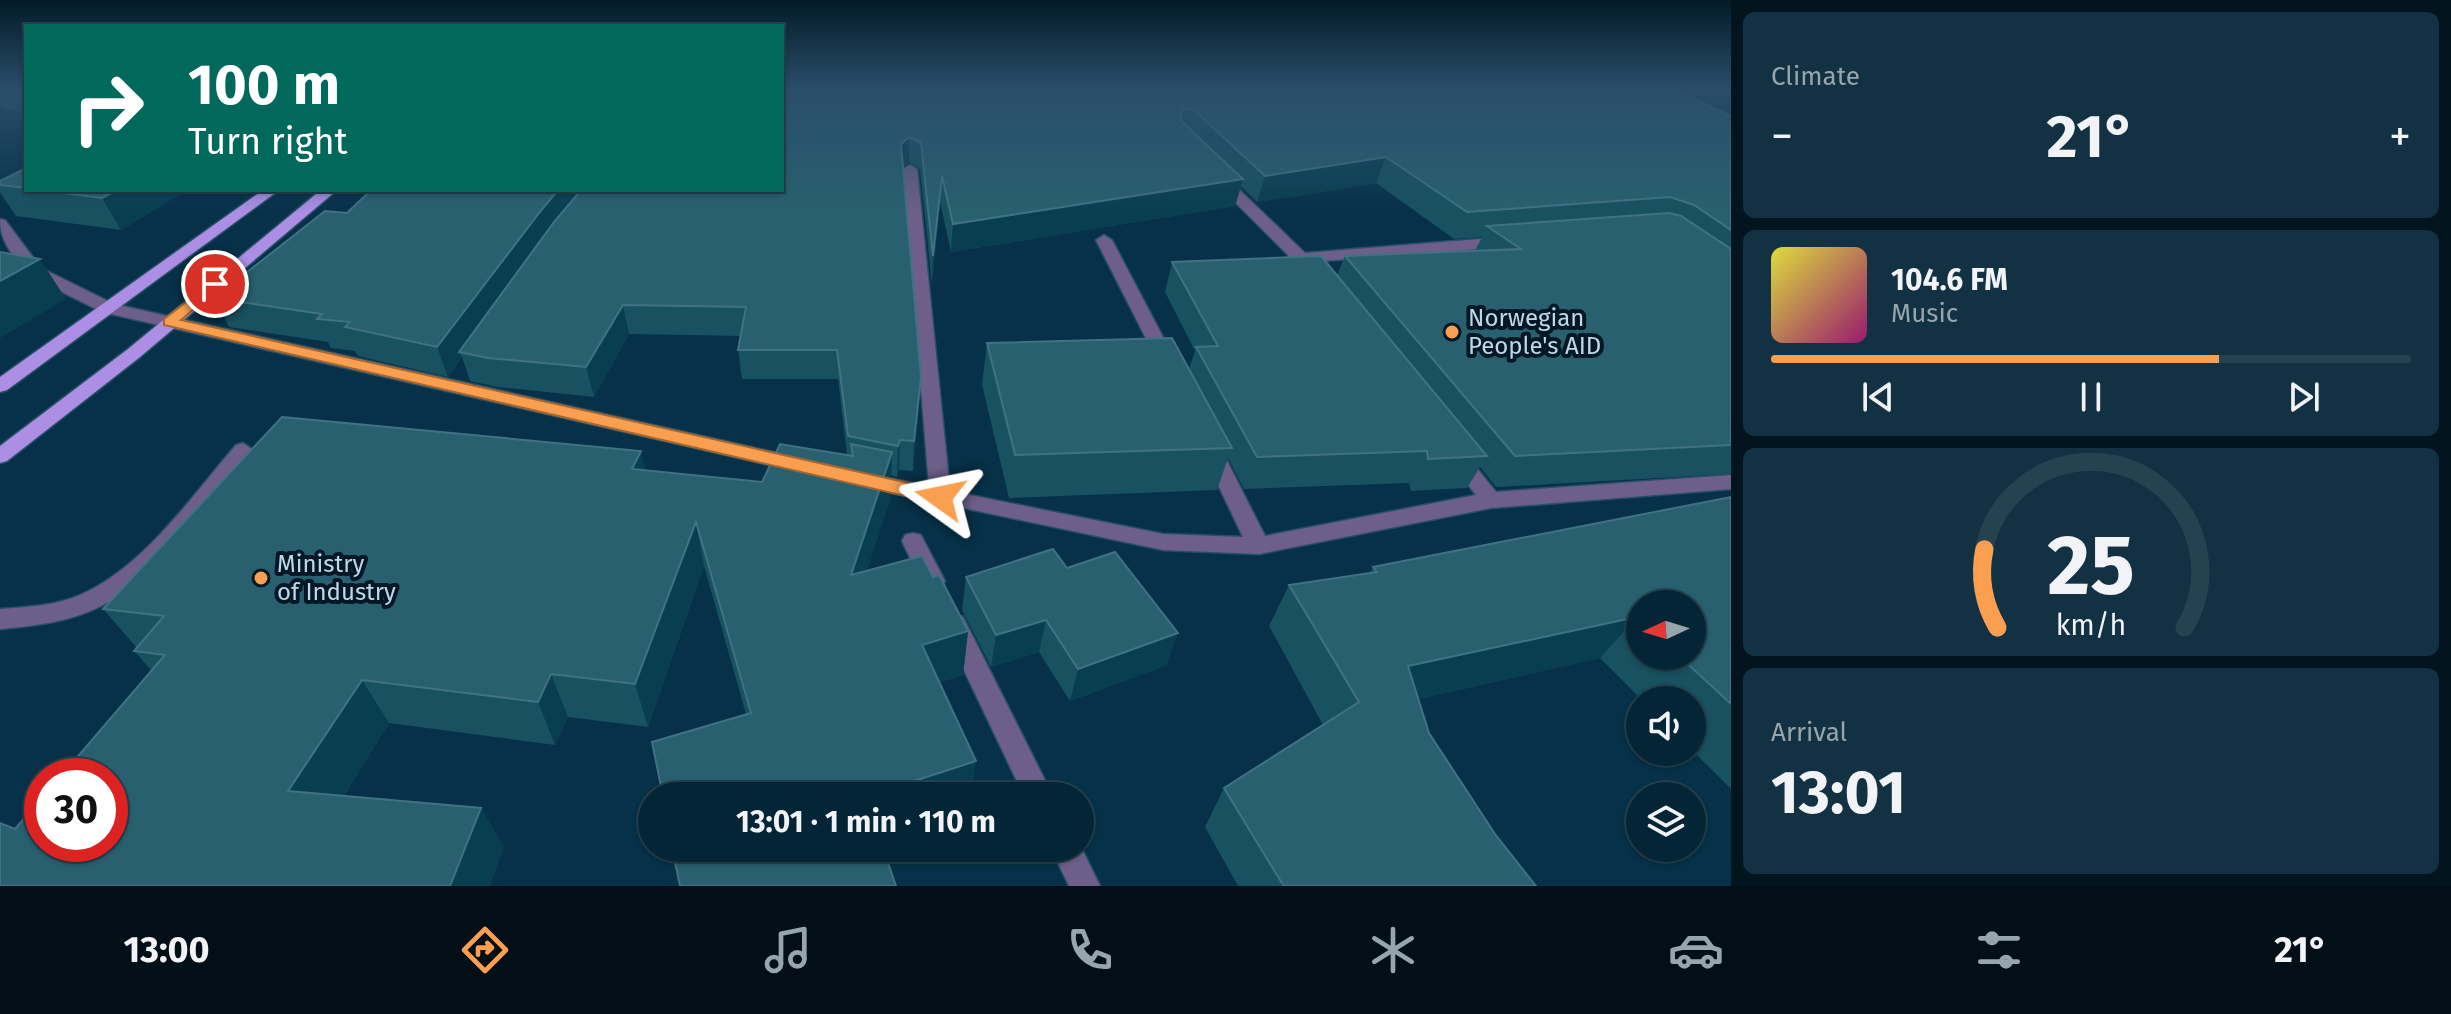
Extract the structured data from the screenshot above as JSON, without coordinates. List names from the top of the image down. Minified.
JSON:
{"places":["Norwegian People's AID","Ministry of Industry"],"north":"left","page":{"tile":["Climate",["Arrival","13:01"]],"turn":["100 m","Turn right"],"heat":["−","21°","+"],"song":["104.6 FM","Music"],"limit":"30","trip":"13:01 · 1 min · 110 m","tabs":["13:00","21°"],"gauge":["25","km/h"]}}
